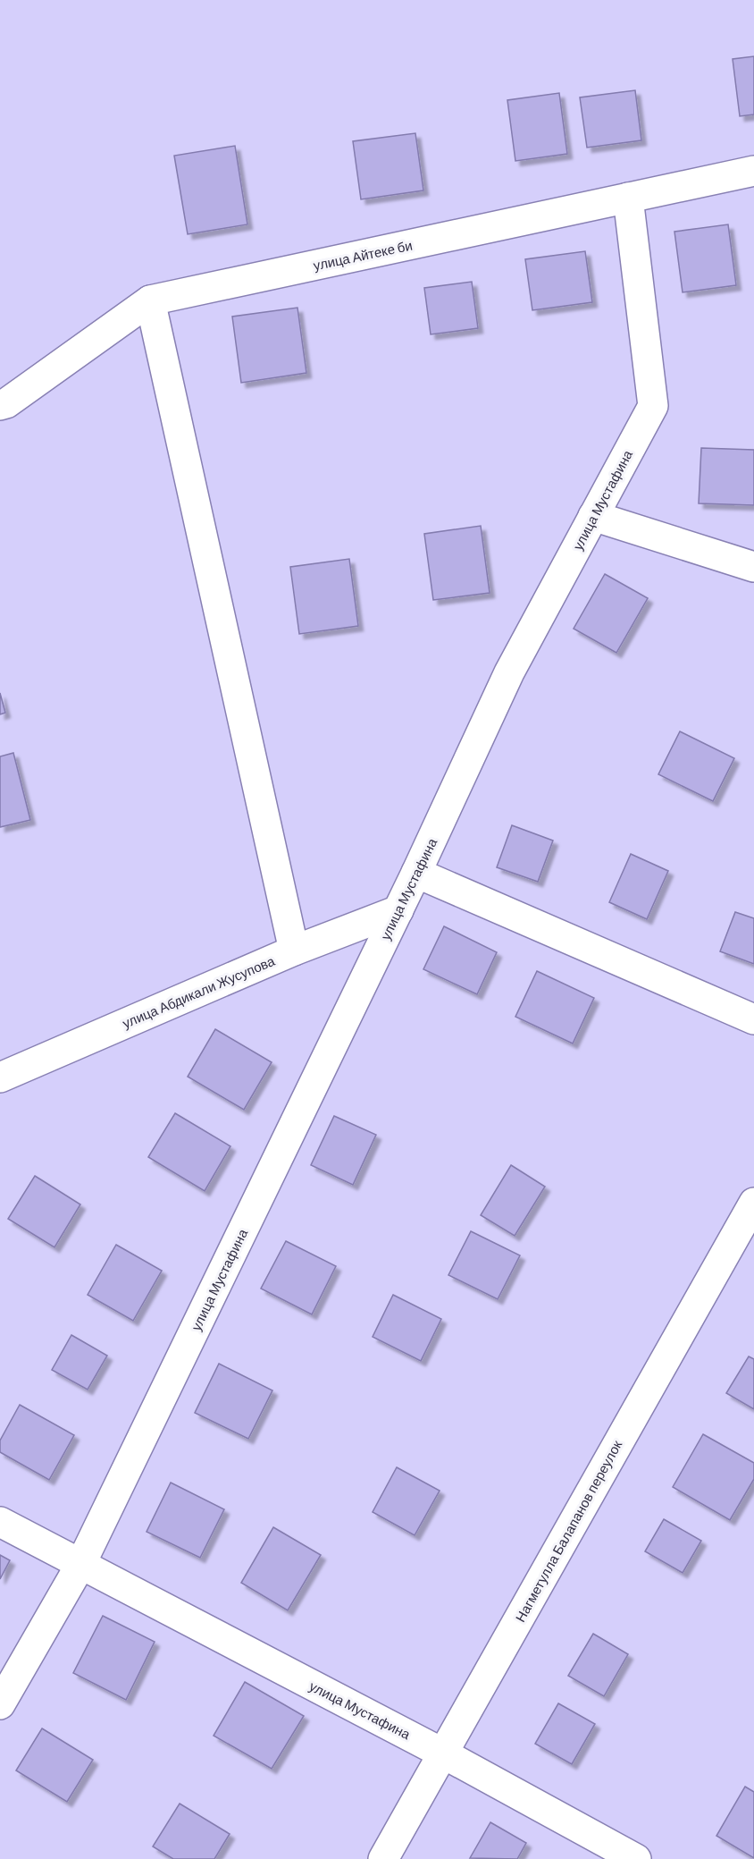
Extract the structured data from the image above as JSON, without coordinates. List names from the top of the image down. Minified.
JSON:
{"streets":{"street":["улица Айтеке би","улица Мустафина","улица Абдикали Жусупова","Нагметулла Балапанов переулок"]},"crossings":[["улица Айтеке би","улица Мустафина"],["улица Мустафина","улица Абдикали Жусупова"],["улица Мустафина","Нагметулла Балапанов переулок"]]}
